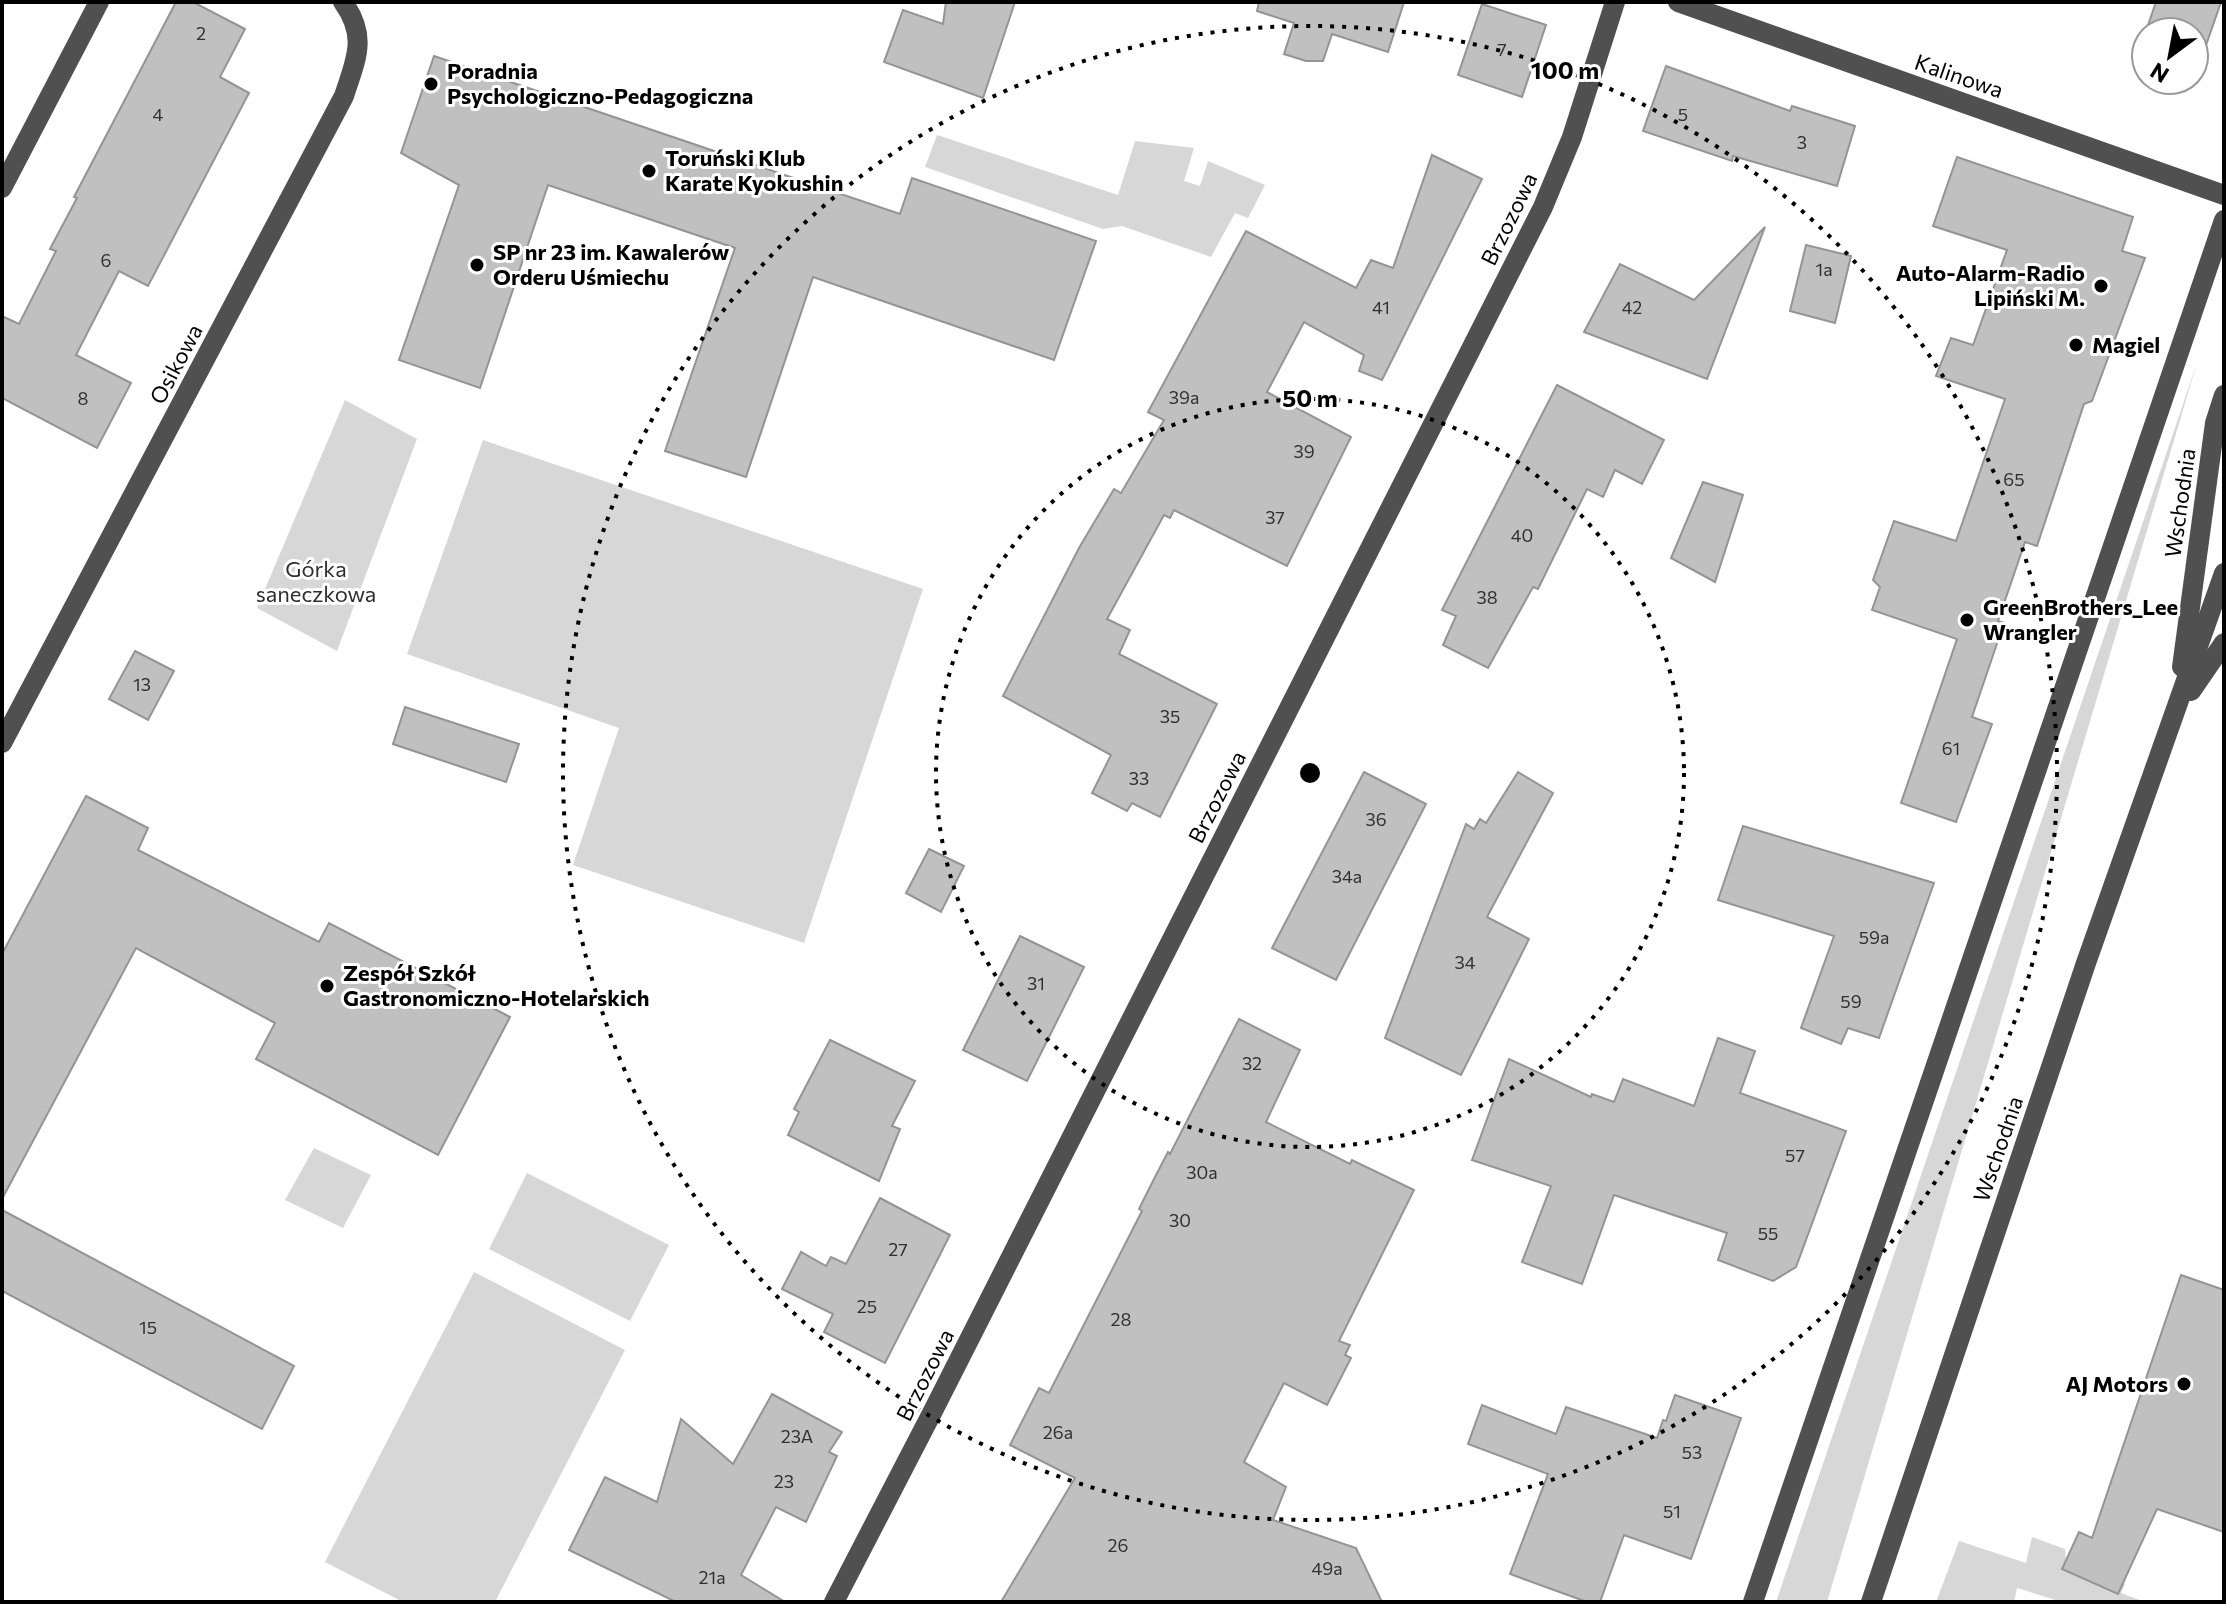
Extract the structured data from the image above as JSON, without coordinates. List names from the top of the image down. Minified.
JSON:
{"streets":{"street":["Kalinowa","Brzozowa","Osikowa","Wschodnia"]},"parks":["Górka saneczkowa"],"places":["Poradnia Psychologiczno-Pedagogiczna","Toruński Klub Karate Kyokushin","SP nr 23 im. Kawalerów Orderu Uśmiechu","Auto-Alarm-Radio Lipiński M.","Magiel","GreenBrothers_Lee Wrangler","Zespół Szkół Gastronomiczno-Hotelarskich","AJ Motors"],"house_numbers":["2","7","4","5","3","6","1a","41","42","39a","8","39","65","37","40","38","13","35","61","33","36","34a","59a","34","31","59","32","57","30a","30","55","27","25","28","15","26a","23A","53","23","51","26","49a","21a"],"north":"bottom left","rings":["100 m","50 m"]}
